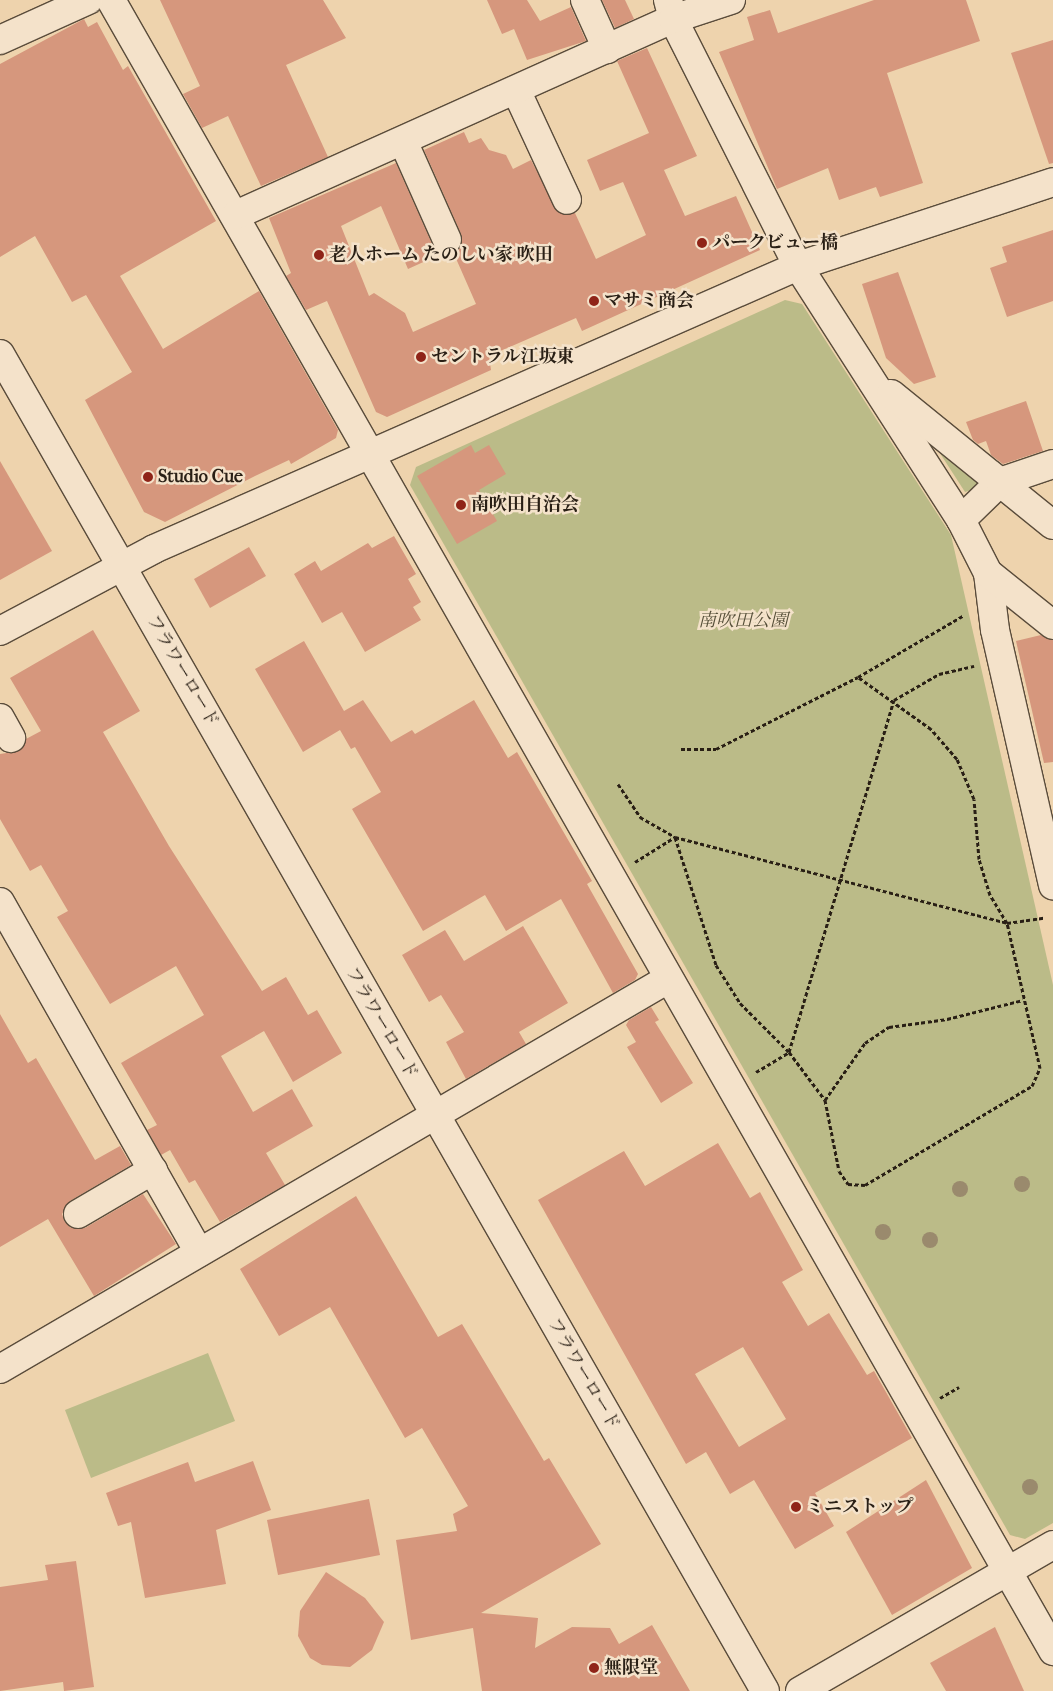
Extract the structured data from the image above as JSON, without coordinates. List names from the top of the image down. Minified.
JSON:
{"streets":{"street":["フラワーロード"]},"parks":["南吹田公園"],"places":["パークビュー橋","老人ホーム たのしい家 吹田","マサミ商会","セントラル江坂東","Studio Cue","南吹田自治会","ミニストップ","無限堂"]}
